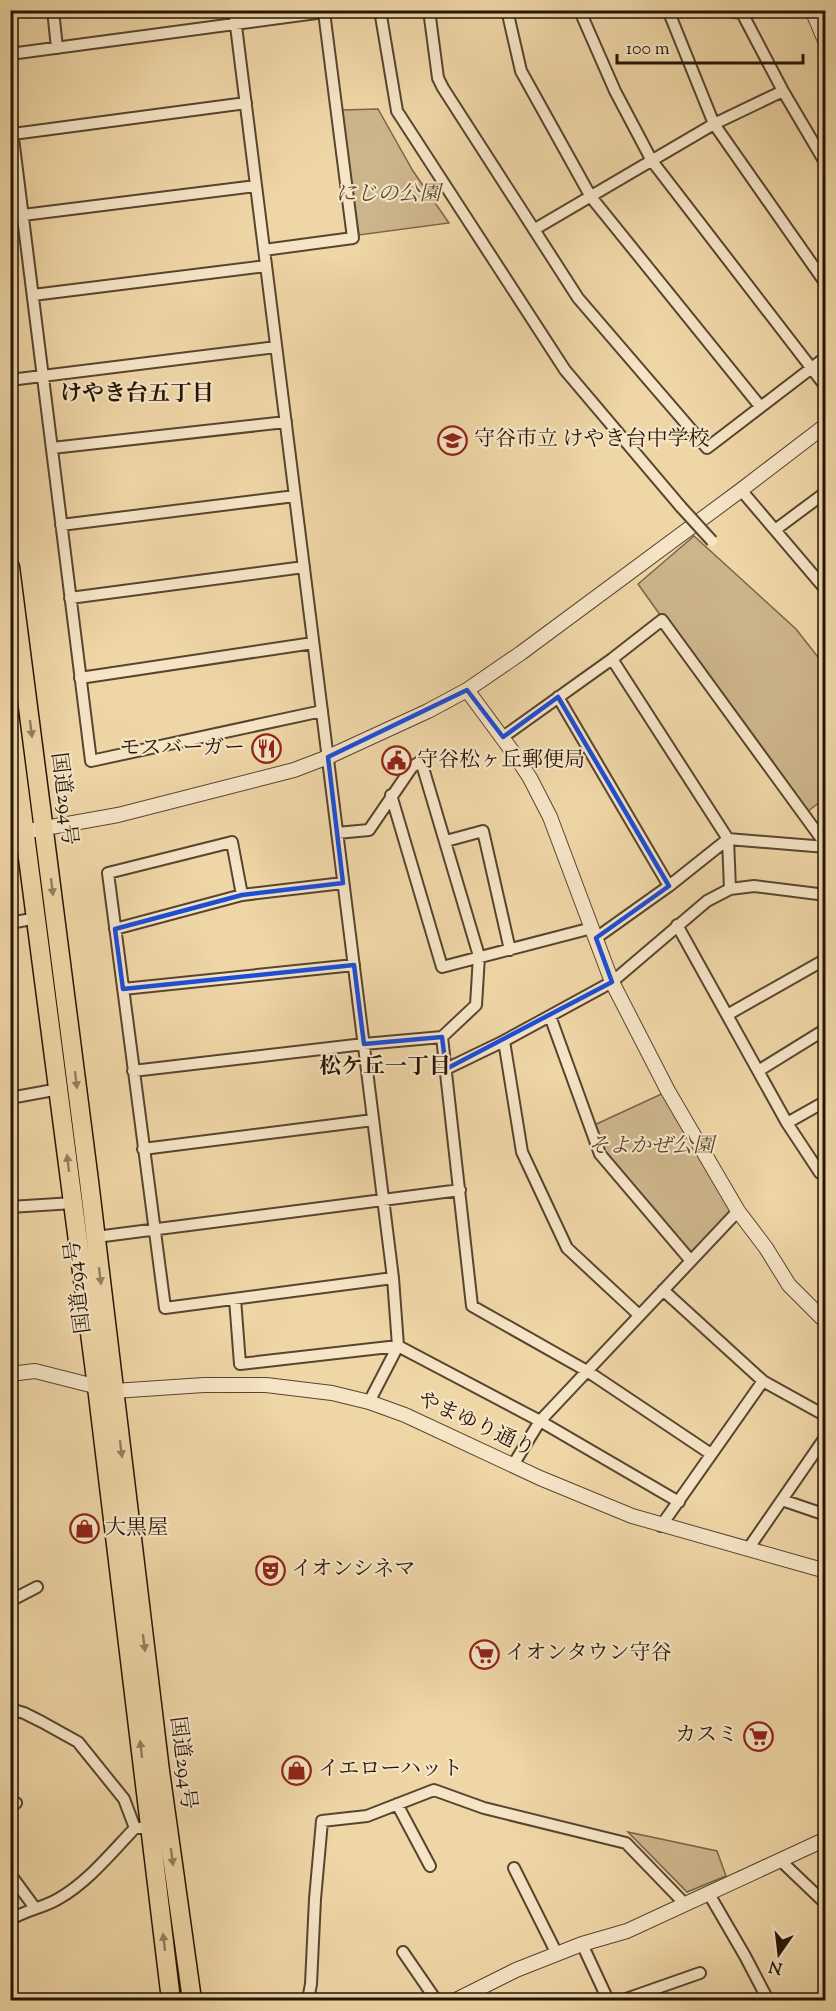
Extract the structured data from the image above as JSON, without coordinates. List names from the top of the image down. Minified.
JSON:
{"streets":{"highway":["国道294号"],"street":["やまゆり通り"]},"crossings":[["国道294号","やまゆり通り"]],"districts":["けやき台五丁目","松ケ丘一丁目"],"parks":["にじの公園","そよかぜ公園"],"places":{"school or university":["守谷市立 けやき台中学校"],"restaurant":["モスバーガー"],"public building":["守谷松ヶ丘郵便局"],"shop":["大黒屋","イエローハット"],"theatre":["イオンシネマ"],"supermarket":["イオンタウン守谷","カスミ"]},"scale_bar":"100 m","north":"bottom"}
